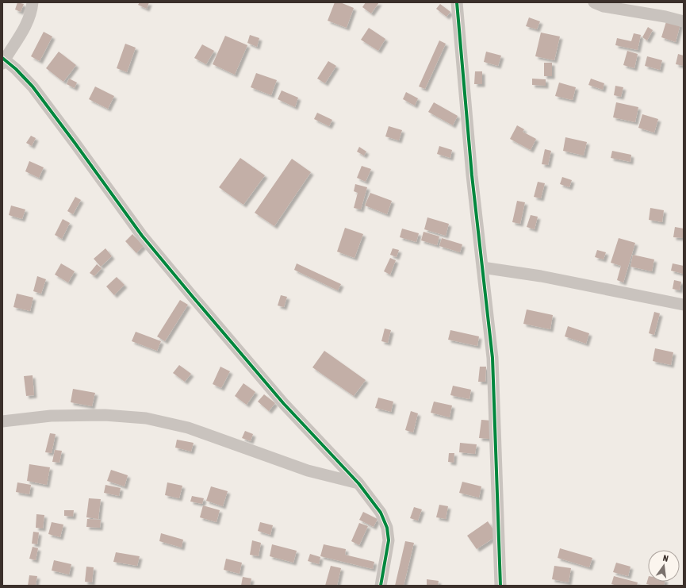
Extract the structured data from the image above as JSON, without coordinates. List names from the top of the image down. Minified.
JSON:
{"north":"top"}
